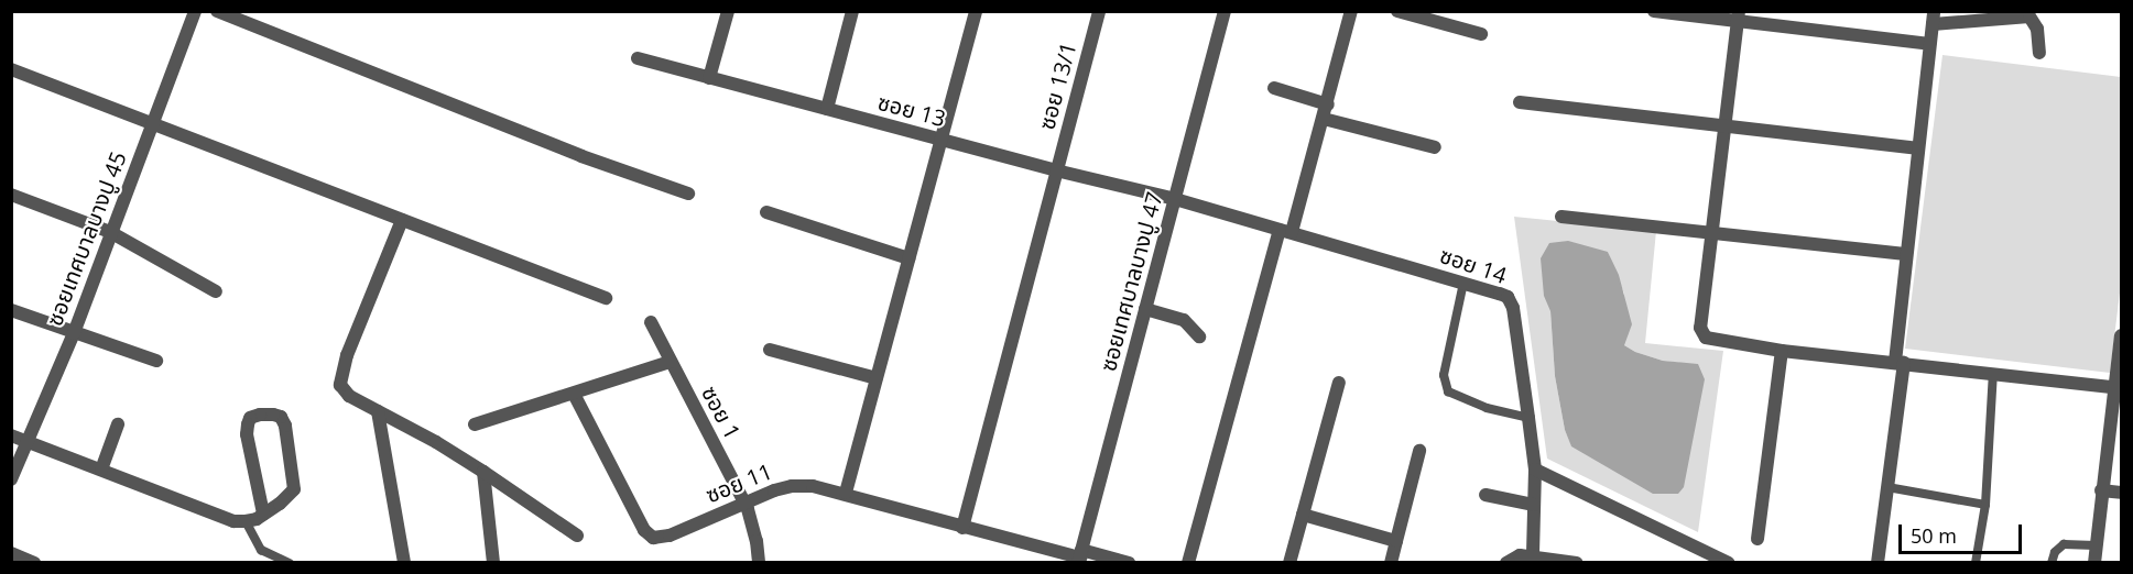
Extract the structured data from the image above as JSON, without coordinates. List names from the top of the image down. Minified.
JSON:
{"streets":{"street":["ซอย 13/1","ซอย 13","ซอยเทศบาลบางปู 45","ซอย 14","ซอยเทศบาลบางปู 47","ซอย 1","ซอย 11"]},"crossings":[["ซอย 13/1","ซอย 13"],["ซอย 13/1","ซอย 11"],["ซอย 13","ซอย 14"],["ซอย 13","ซอยเทศบาลบางปู 47"],["ซอย 14","ซอยเทศบาลบางปู 47"],["ซอยเทศบาลบางปู 47","ซอย 11"],["ซอย 1","ซอย 11"]],"scale_bar":"50 m"}
